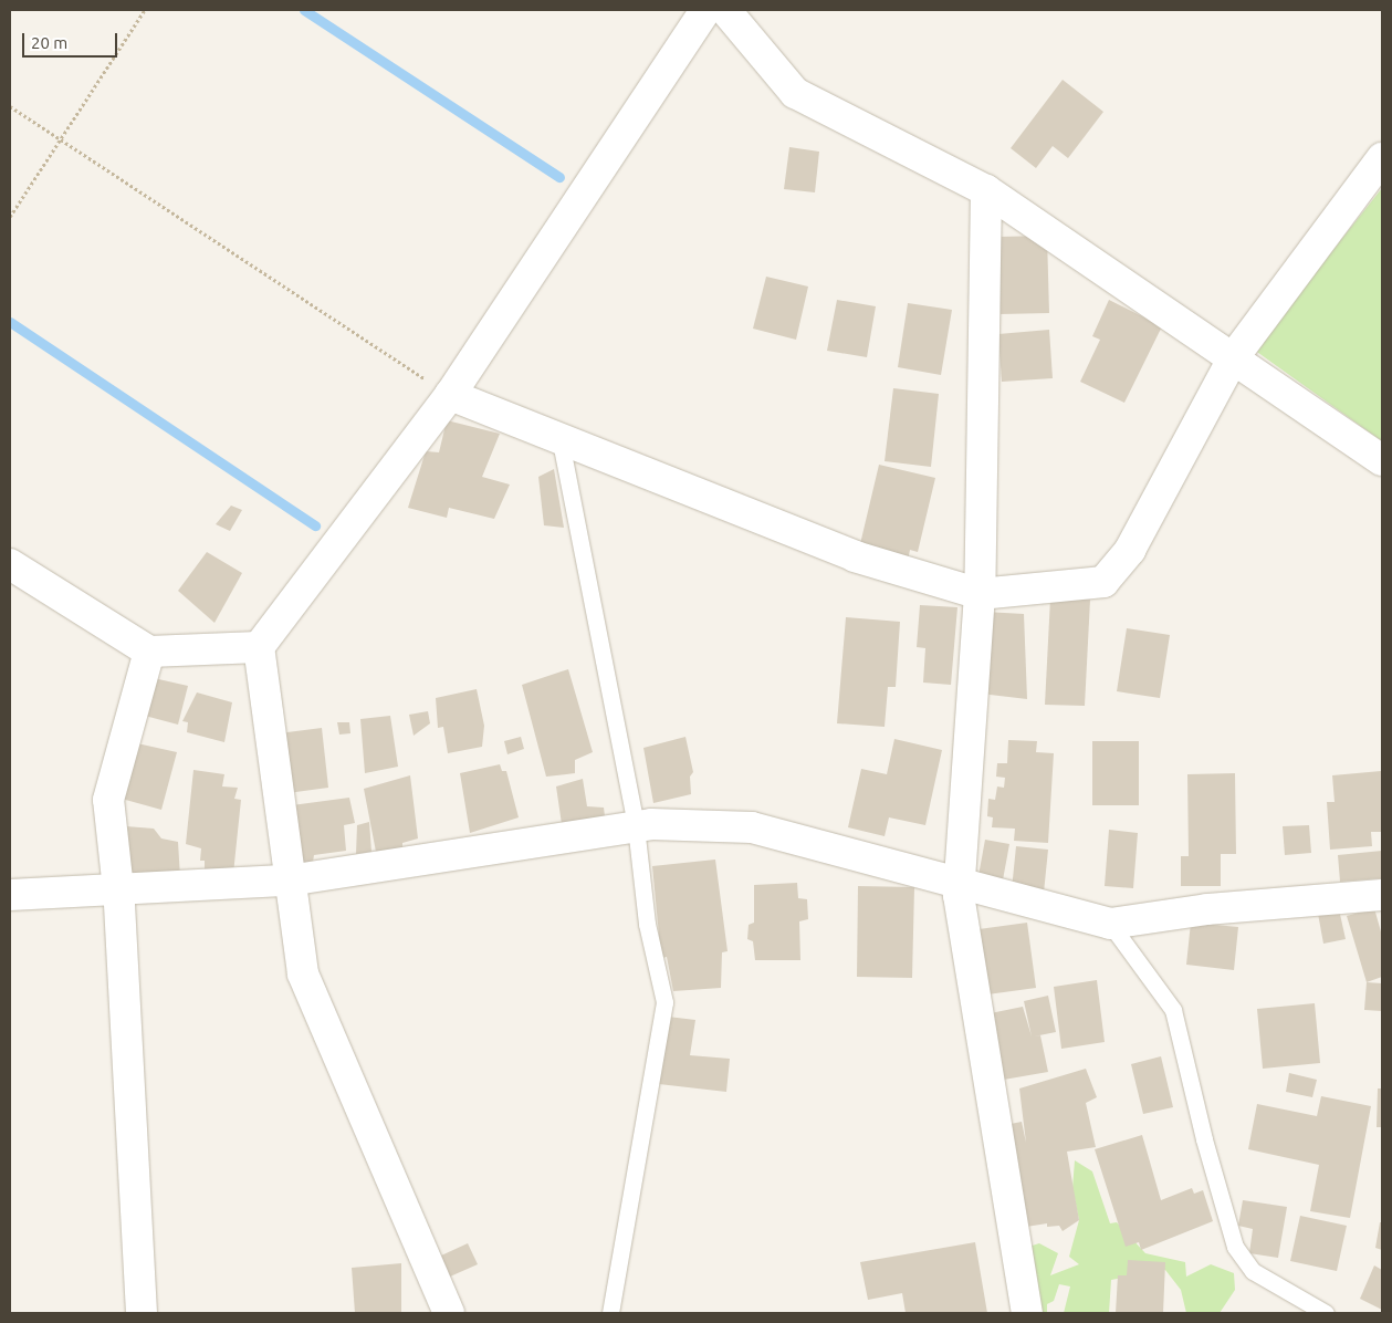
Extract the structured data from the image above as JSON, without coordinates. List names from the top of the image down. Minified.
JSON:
{"scale_bar":"20 m"}
